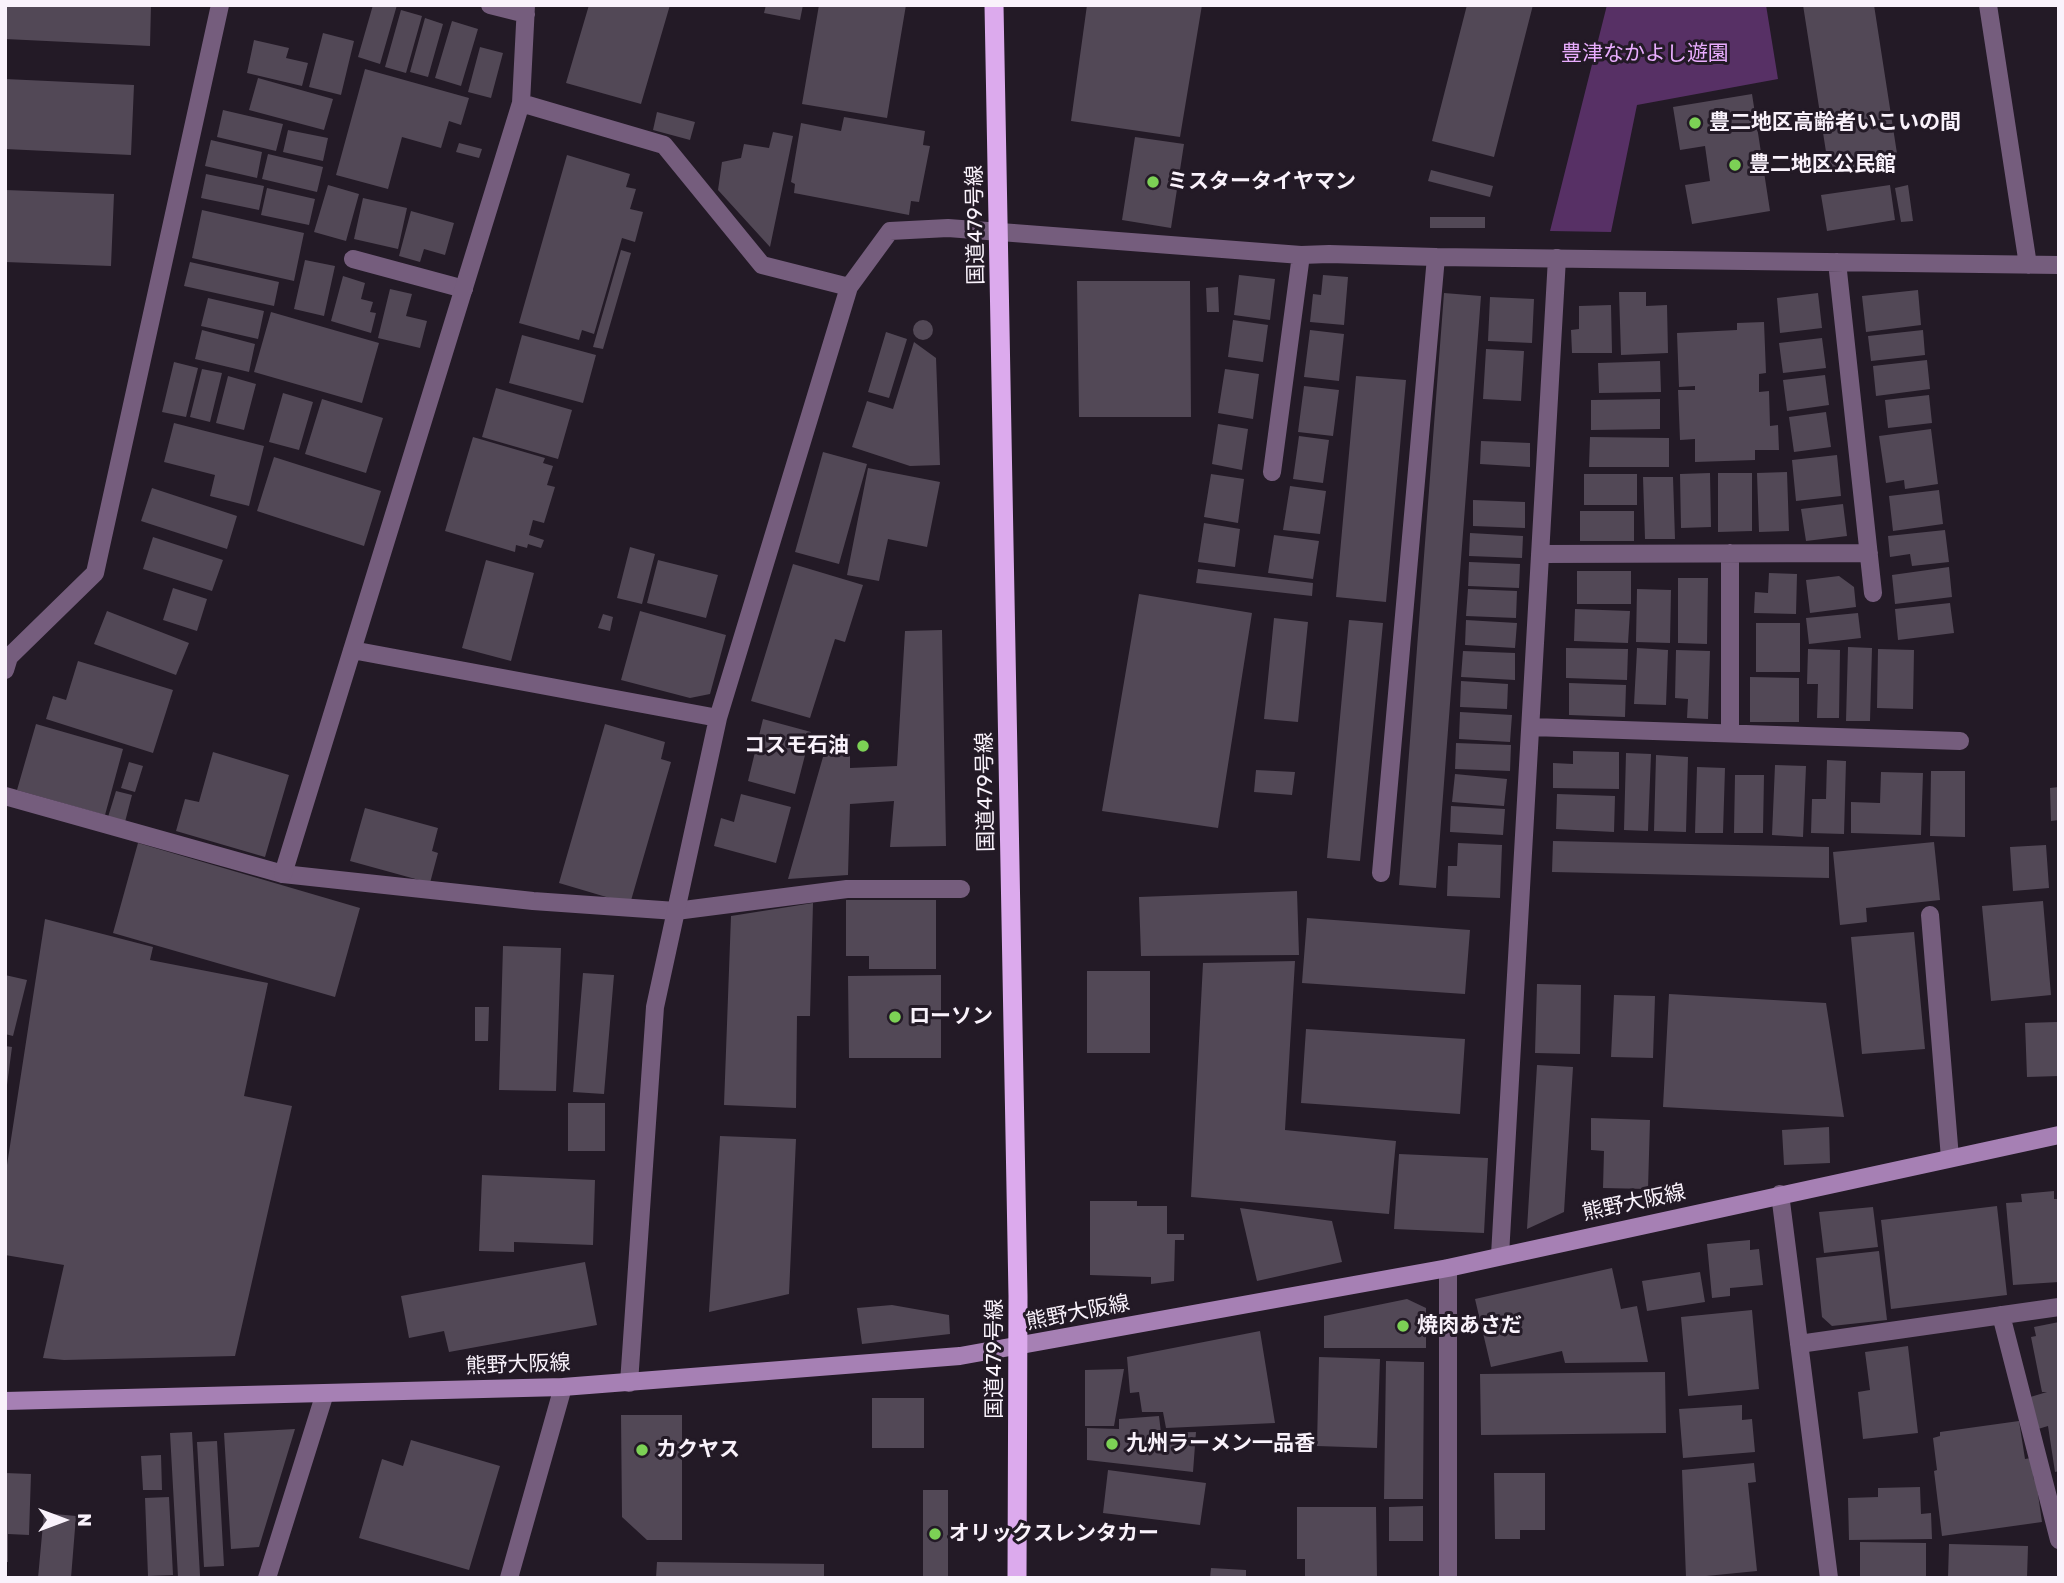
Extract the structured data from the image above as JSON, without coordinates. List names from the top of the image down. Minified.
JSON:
{"streets":{"highway":["国道479号線"],"main road":["熊野大阪線"]},"crossings":[["国道479号線","熊野大阪線"]],"parks":["豊津なかよし遊園"],"places":["豊二地区高齢者いこいの間","豊二地区公民館","ミスタータイヤマン","コスモ石油","ローソン","焼肉あさだ","九州ラーメン一品香","カクヤス","オリックスレンタカー"],"north":"right"}
